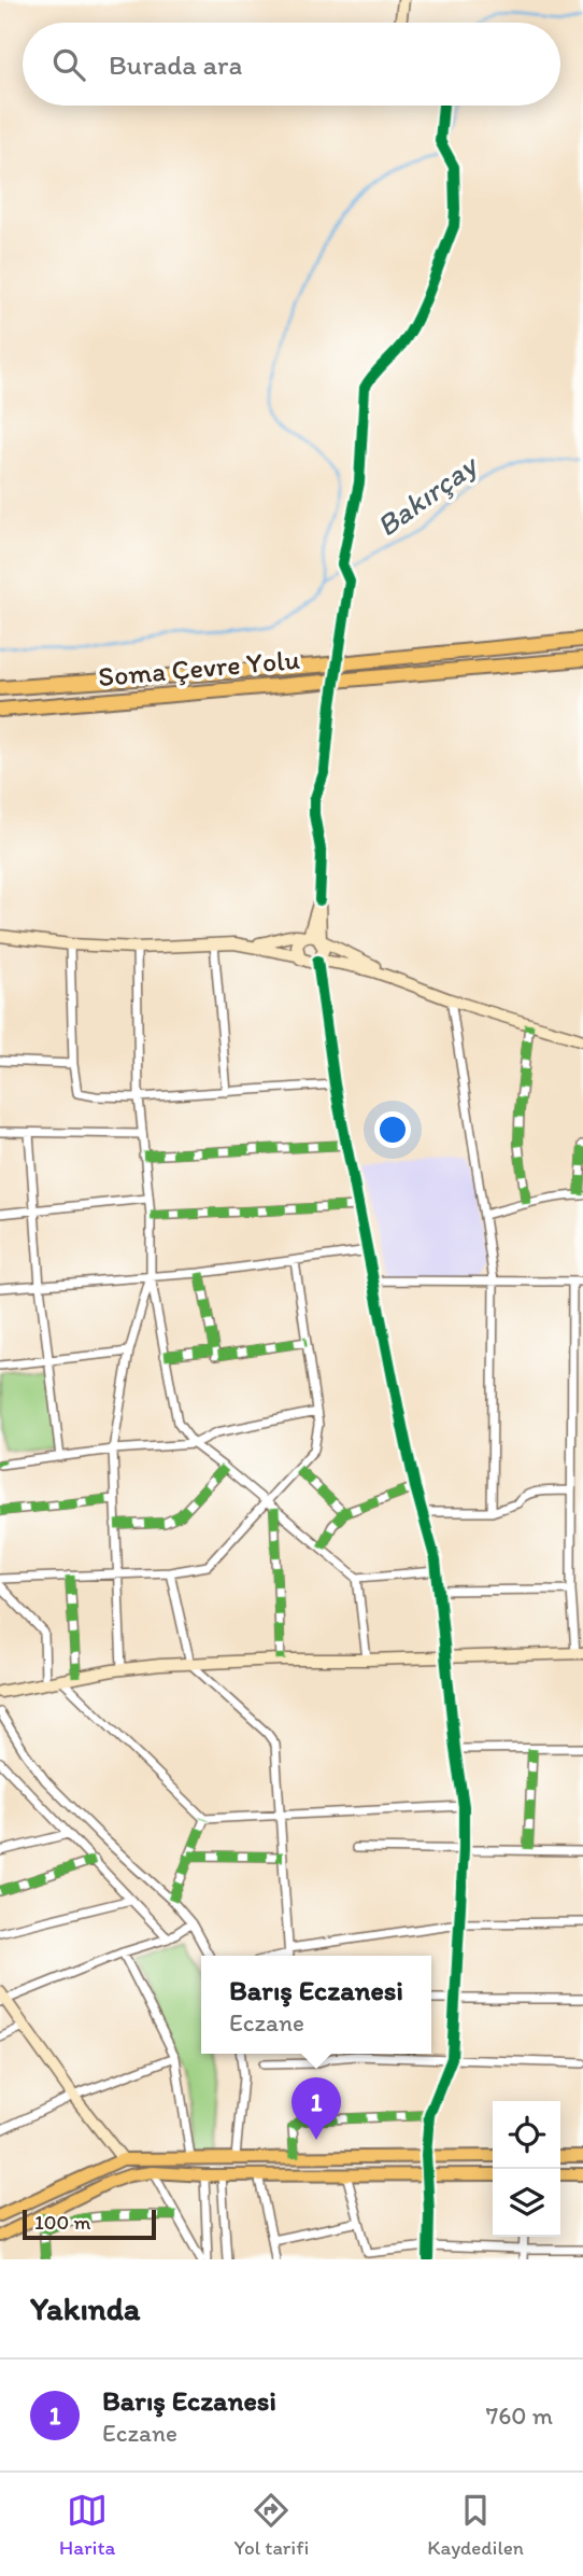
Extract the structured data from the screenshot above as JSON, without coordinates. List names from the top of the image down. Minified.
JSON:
{"streets":{"highway":["Soma Çevre Yolu"]},"water":["Bakırçay"],"scale_bar":"100 m","page":{"search":"Burada ara","popup":["Barış Eczanesi","Eczane"],"pins":"1","scale":"100 m","heading":"Yakında","list":[{"mark":"1","name":"Barış Eczanesi","note":"Eczane","value":"760 m"}],"nav":["Harita","Yol tarifi","Kaydedilen"]}}
